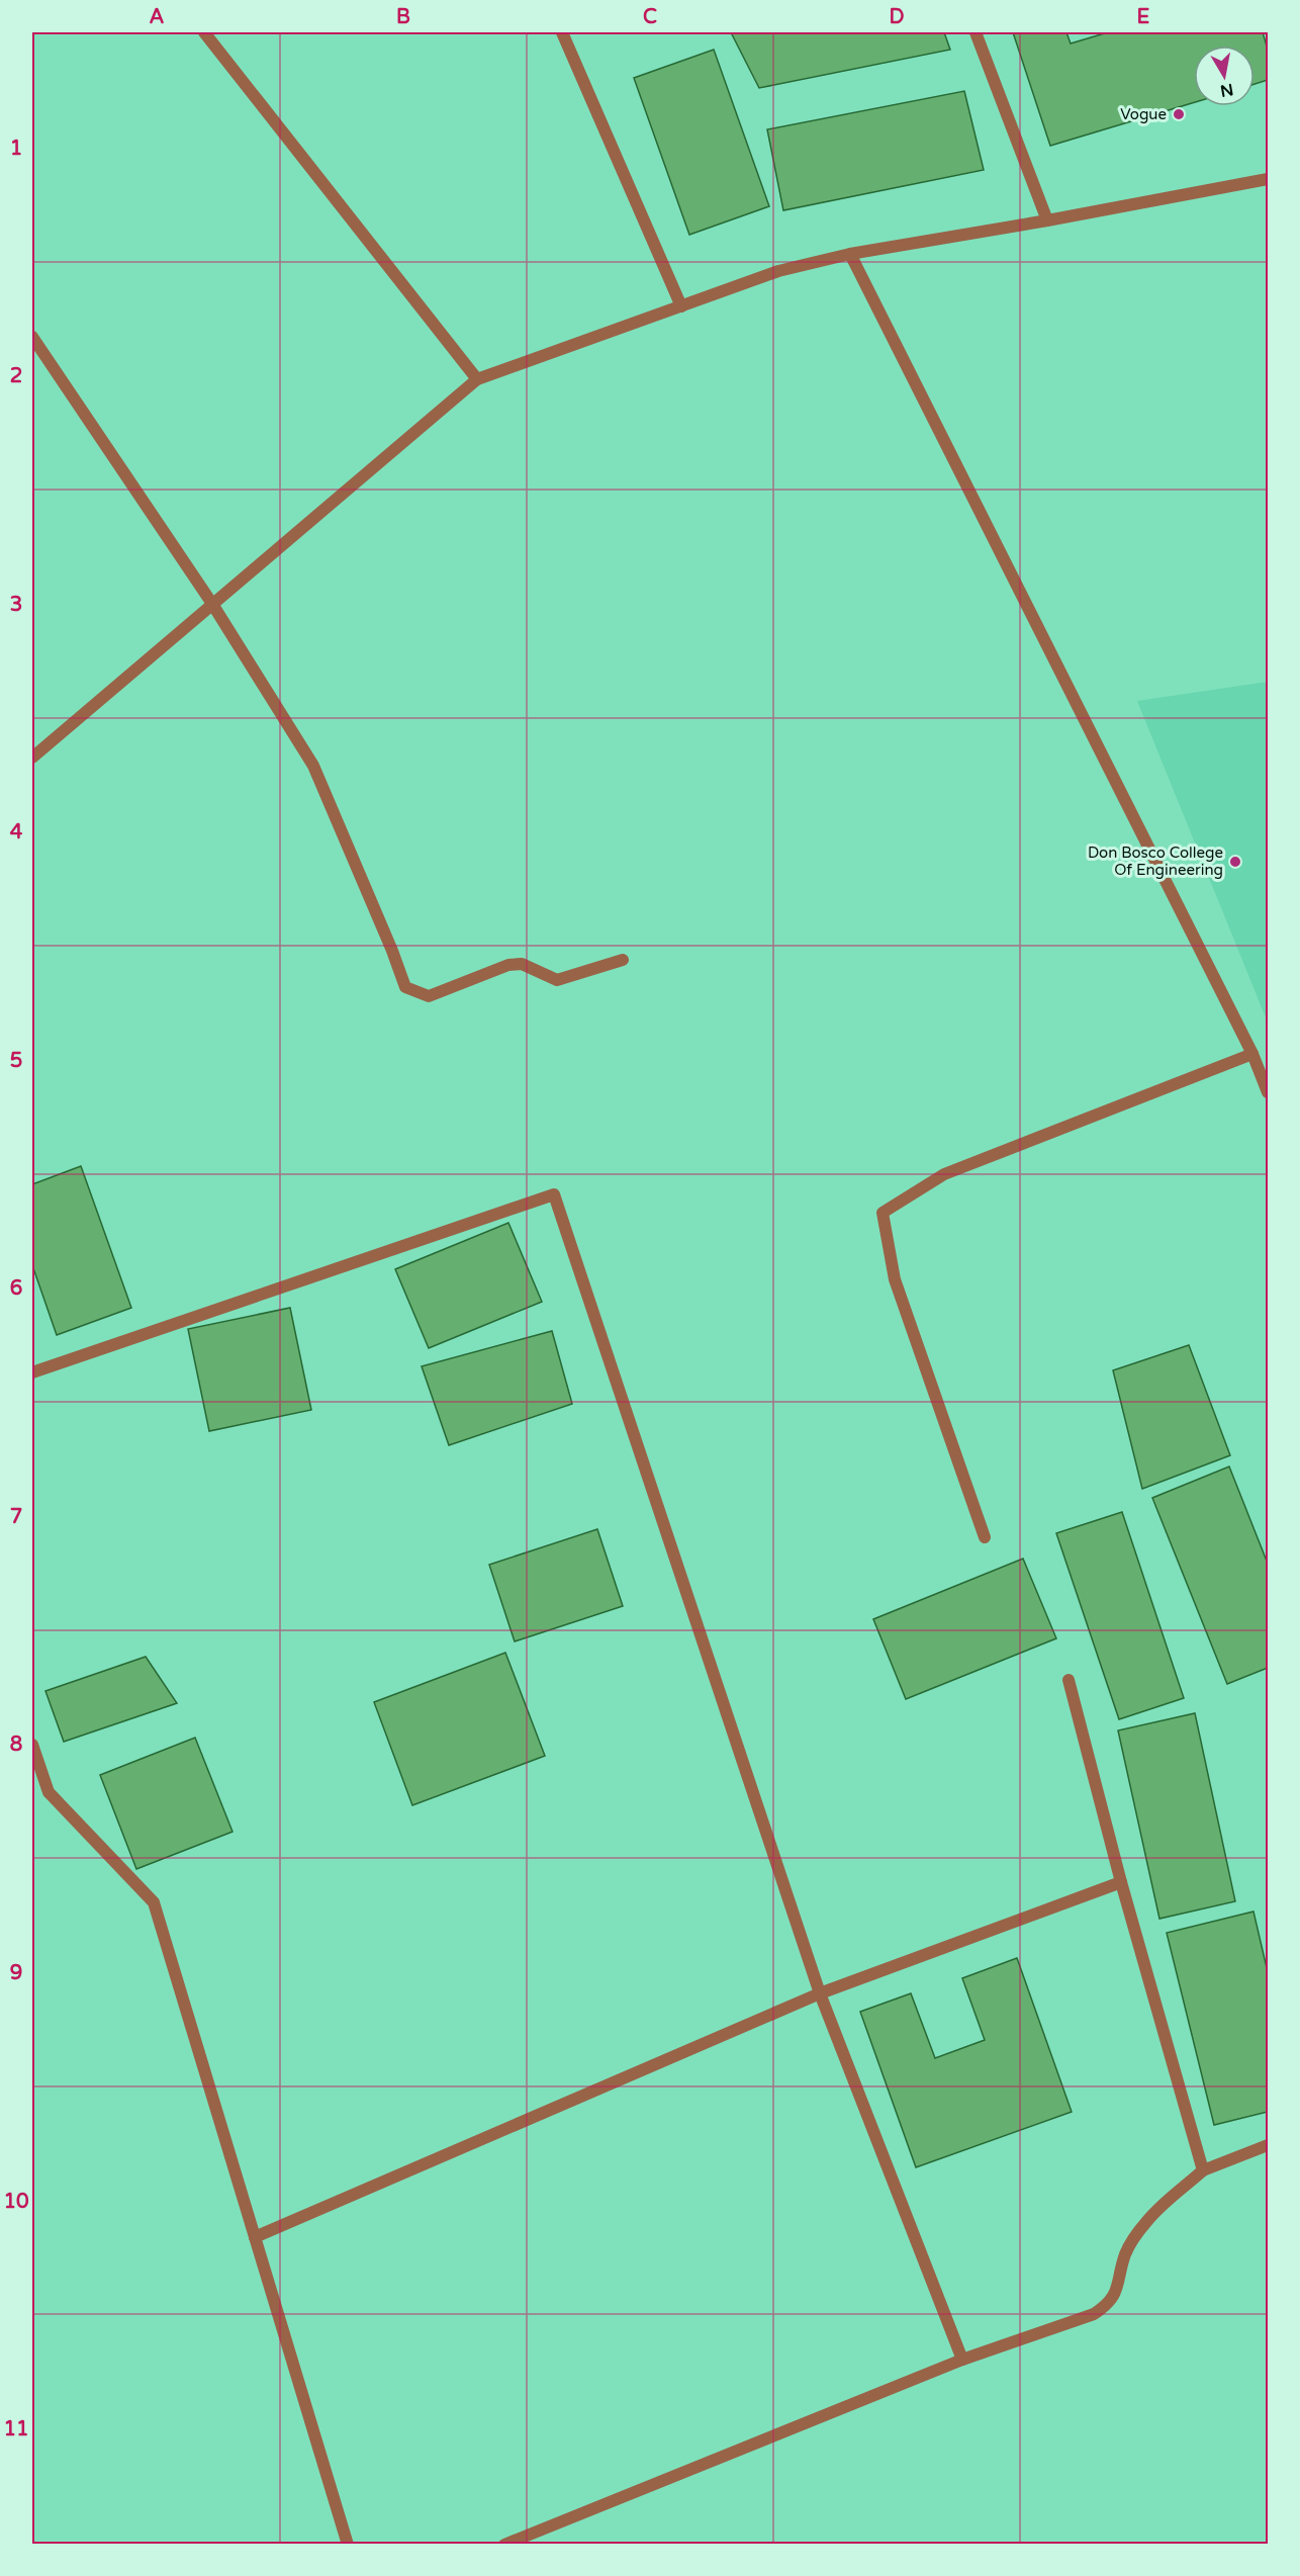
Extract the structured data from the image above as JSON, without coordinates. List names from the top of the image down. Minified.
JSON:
{"places":["Vogue","Don Bosco College Of Engineering"],"north":"bottom","grid":{"columns":["A","B","C","D","E"],"rows":["1","2","3","4","5","6","7","8","9","10","11"]}}
